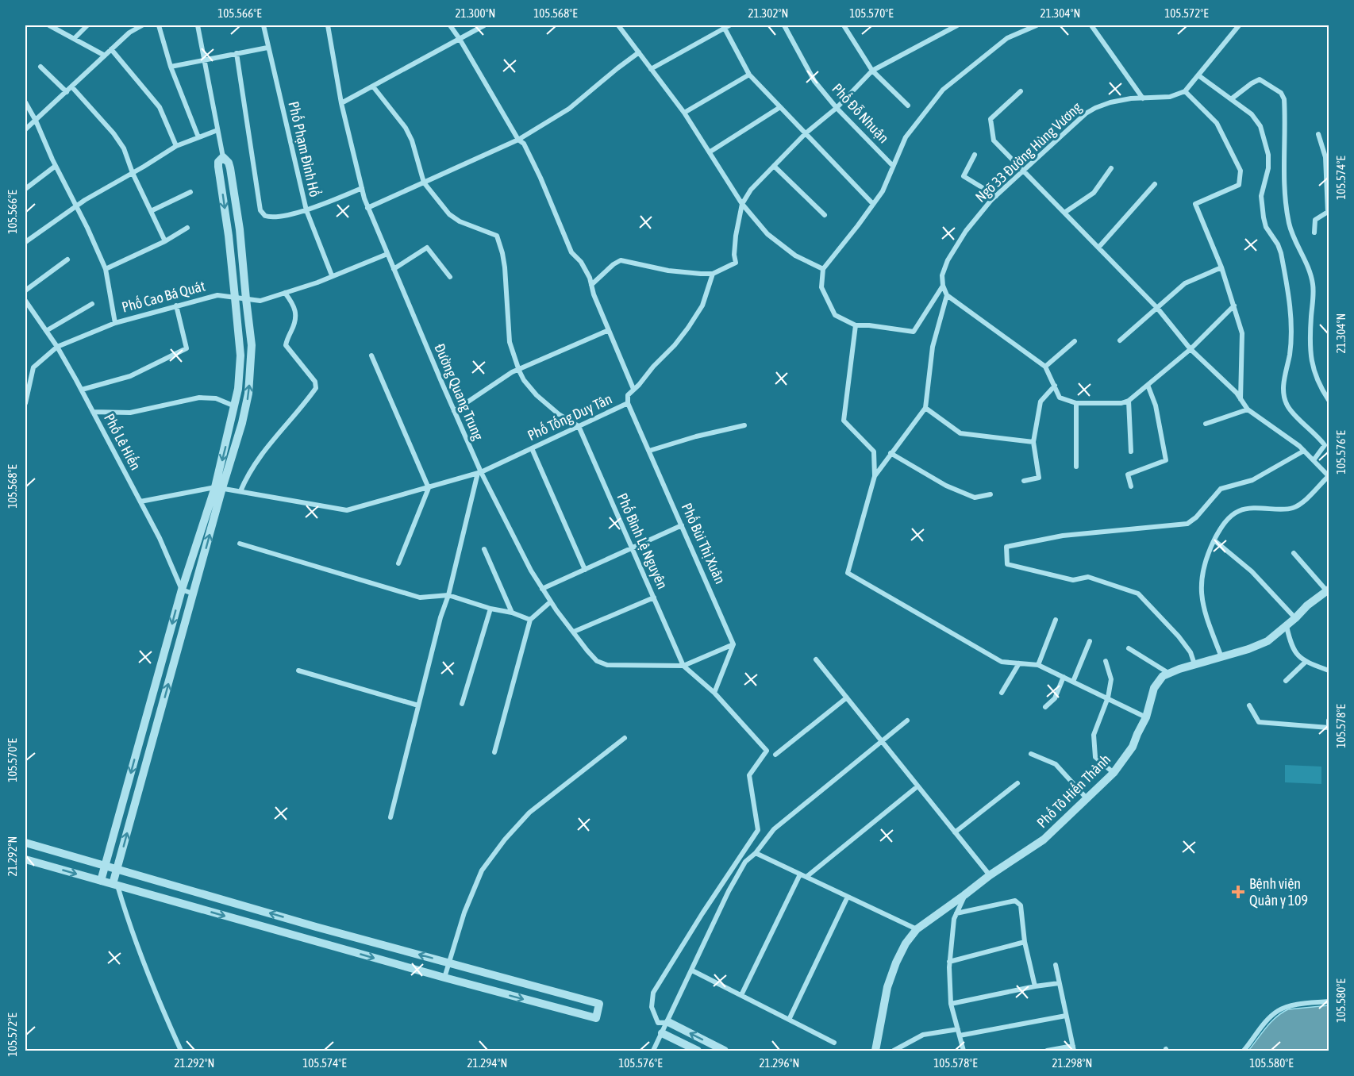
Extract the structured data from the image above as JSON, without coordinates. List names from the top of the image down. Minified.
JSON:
{"streets":{"street":["Phố Đỗ Nhuận","Phố Phạm Đỉnh Hổ","Ngõ 33 Đường Hùng Vương","Phố Cao Bá Quát","Đường Quang Trung","Phố Tống Duy Tân","Phố Lê Hiến","Phố Bình Lệ Nguyên","Phố Bùi Thị Xuân","Phố Tô Hiến Thành"]},"crossings":[["Phố Phạm Đỉnh Hổ","Phố Cao Bá Quát"],["Phố Cao Bá Quát","Đường Quang Trung"],["Phố Cao Bá Quát","Phố Lê Hiến"],["Đường Quang Trung","Phố Tống Duy Tân"],["Đường Quang Trung","Phố Bình Lệ Nguyên"],["Phố Tống Duy Tân","Phố Bình Lệ Nguyên"],["Phố Tống Duy Tân","Phố Bùi Thị Xuân"]],"places":{"health":["Bệnh viện Quân y 109"]},"coordinates":["105.566°E","21.300°N","105.568°E","21.302°N","105.570°E","21.304°N","105.572°E","105.574°E","105.576°E","105.578°E","21.292°N","105.580°E","21.294°N","21.296°N","21.298°N"]}
